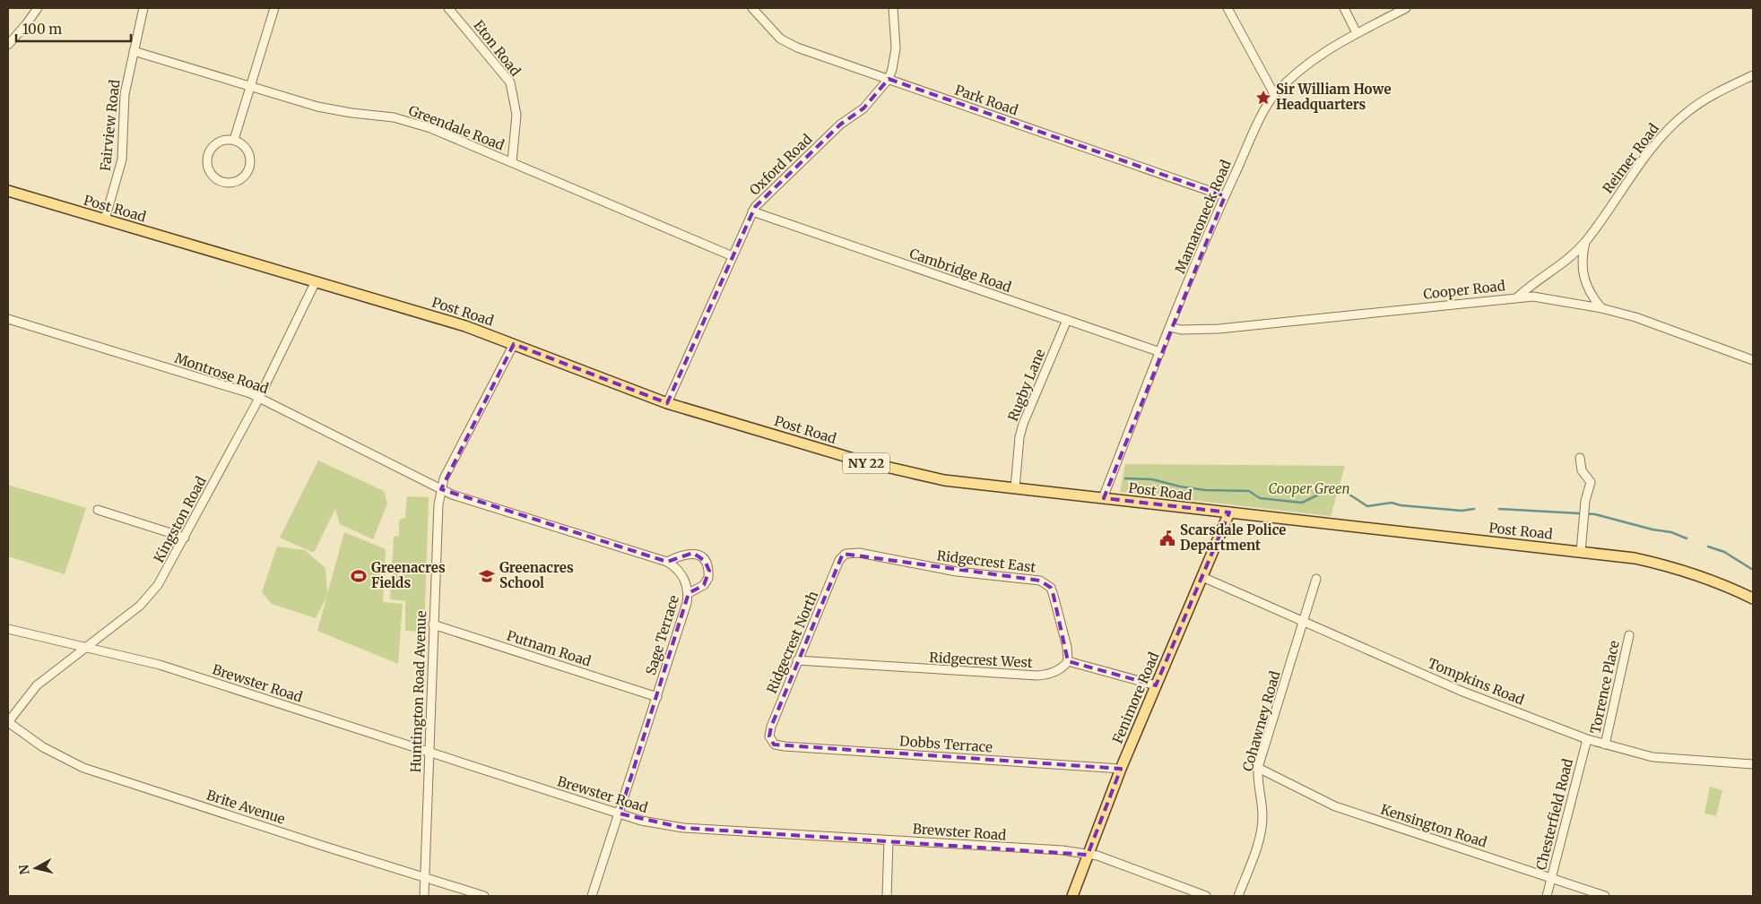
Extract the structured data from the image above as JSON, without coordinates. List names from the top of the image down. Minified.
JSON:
{"streets":{"main road":["Post Road","NY 22","Fenimore Road"],"street":["Eton Road","Park Road","Fairview Road","Greendale Road","Reimer Road","Oxford Road","Mamaroneck Road","Cambridge Road","Cooper Road","Montrose Road","Rugby Lane","Kingston Road","Ridgecrest East","Sage Terrace","Ridgecrest North","Putnam Road","Ridgecrest West","Tompkins Road","Brewster Road","Torrence Place","Huntington Road Avenue","Cohawney Road","Dobbs Terrace","Brite Avenue","Chesterfield Road","Kensington Road"]},"crossings":[["Eton Road","Greendale Road"],["Park Road","Oxford Road"],["Park Road","Mamaroneck Road"],["Fairview Road","Greendale Road"],["Fairview Road","Post Road"],["Greendale Road","Oxford Road"],["Reimer Road","Cooper Road"],["Oxford Road","Post Road"],["Oxford Road","Cambridge Road"],["Post Road","Mamaroneck Road"],["Post Road","Rugby Lane"],["Post Road","Kingston Road"],["Post Road","Huntington Road Avenue"],["Post Road","Fenimore Road"],["Mamaroneck Road","Cambridge Road"],["Mamaroneck Road","Cooper Road"],["Cambridge Road","Rugby Lane"],["Montrose Road","Kingston Road"],["Montrose Road","Sage Terrace"],["Montrose Road","Huntington Road Avenue"],["Kingston Road","Brewster Road"],["Kingston Road","Brite Avenue"],["Ridgecrest East","Ridgecrest North"],["Ridgecrest East","Ridgecrest West"],["Sage Terrace","Putnam Road"],["Sage Terrace","Brewster Road"],["Sage Terrace","Huntington Road Avenue"],["Ridgecrest North","Ridgecrest West"],["Ridgecrest North","Dobbs Terrace"],["Putnam Road","Huntington Road Avenue"],["Tompkins Road","Torrence Place"],["Tompkins Road","Fenimore Road"],["Tompkins Road","Cohawney Road"],["Tompkins Road","Chesterfield Road"],["Brewster Road","Huntington Road Avenue"],["Brewster Road","Fenimore Road"],["Huntington Road Avenue","Brite Avenue"],["Fenimore Road","Dobbs Terrace"],["Cohawney Road","Kensington Road"],["Chesterfield Road","Kensington Road"]],"parks":["Cooper Green"],"places":{"place":["Sir William Howe Headquarters"],"public building":["Scarsdale Police Department"],"sports":["Greenacres Fields"],"school or university":["Greenacres School"]},"scale_bar":"100 m","north":"left"}
